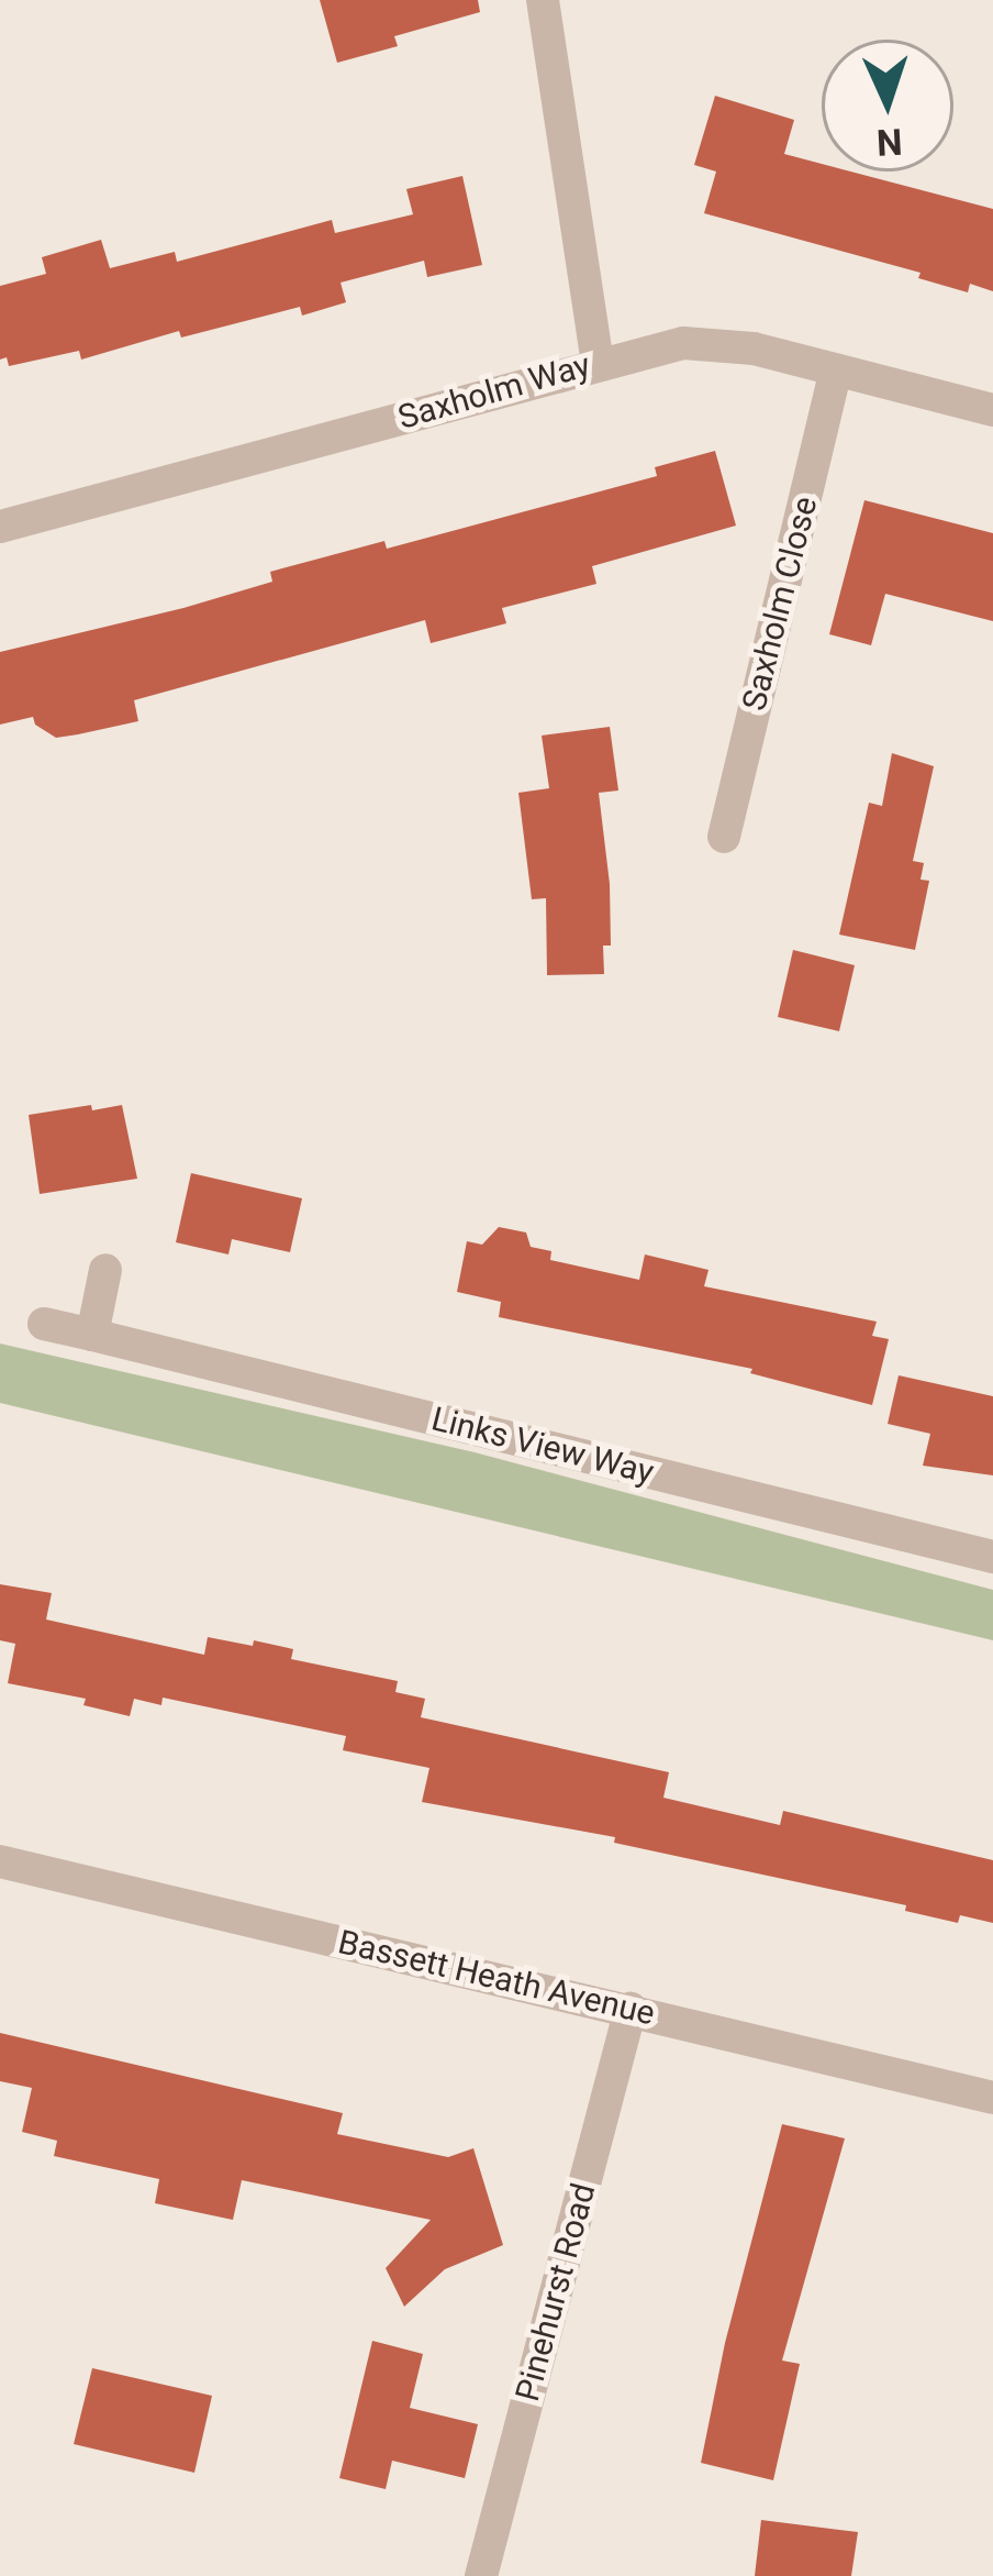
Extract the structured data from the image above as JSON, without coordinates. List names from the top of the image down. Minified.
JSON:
{"streets":{"street":["Saxholm Way","Saxholm Close","Links View Way","Bassett Heath Avenue","Pinehurst Road"]},"crossings":[["Saxholm Way","Saxholm Close"],["Bassett Heath Avenue","Pinehurst Road"]],"north":"bottom"}
